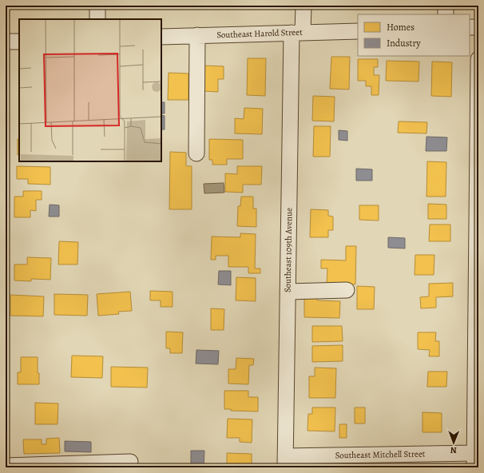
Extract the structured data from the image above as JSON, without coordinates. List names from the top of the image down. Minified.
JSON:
{"streets":{"street":["Southeast Harold Street","Southeast 109th Avenue","Southeast Mitchell Street"]},"crossings":[["Southeast Harold Street","Southeast 109th Avenue"],["Southeast 109th Avenue","Southeast Mitchell Street"]],"legend":["Homes","Industry"],"north":"bottom"}
